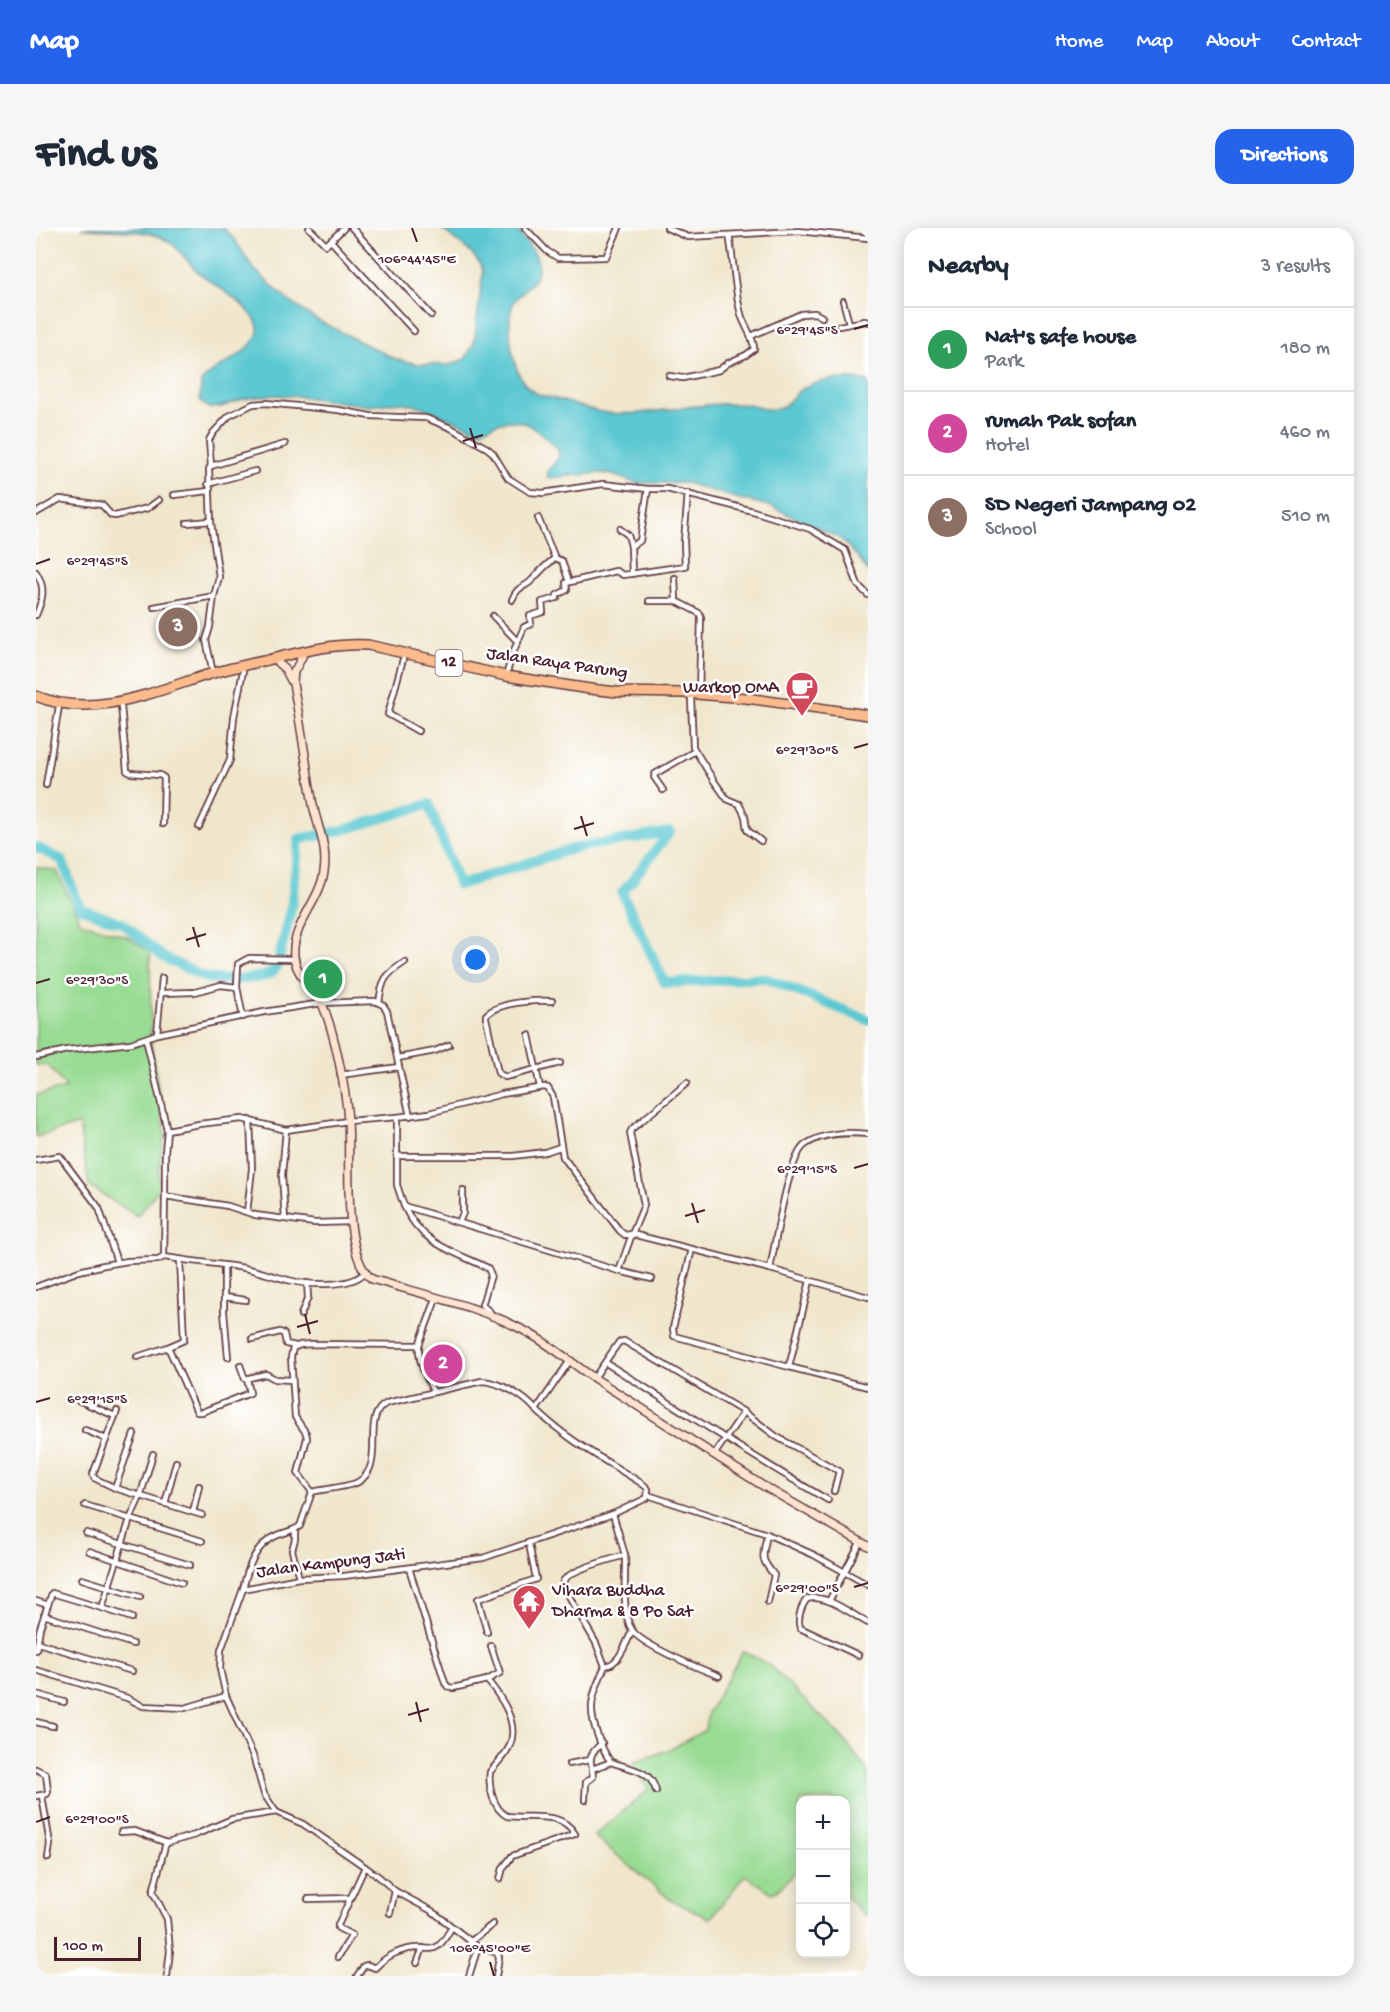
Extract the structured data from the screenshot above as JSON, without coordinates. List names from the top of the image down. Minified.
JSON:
{"streets":{"highway":["12","Jalan Raya Parung"],"street":["Jalan Kampung Jati"]},"places":{"cafe":["Warkop OMA"],"temple":["Vihara Buddha Dharma & 8 Po Sat"]},"scale_bar":"100 m","page":{"header":"Map","nav":["Home","Map","About","Contact"],"buttons":"Directions","title":"Find us","heading":["Nearby","3 results"],"list":[{"mark":"1","name":"Nat's safe house","note":"Park","value":"180 m"},{"mark":"2","name":"rumah Pak sofan","note":"Hotel","value":"460 m"},{"mark":"3","name":"SD Negeri Jampang 02","note":"School","value":"510 m"}],"pins":["3","1","2"],"map_buttons":["+","−"],"scale":"100 m"},"coordinates":["106°44'45\"E","6°29'45\"S","6°29'30\"S","6°29'15\"S","6°29'00\"S","106°45'00\"E"]}
